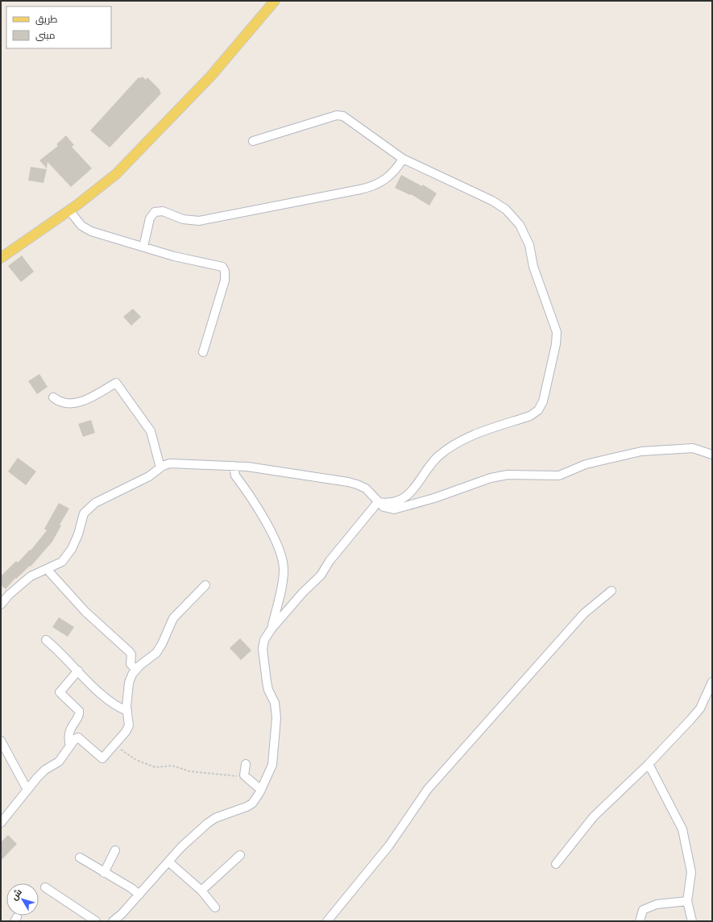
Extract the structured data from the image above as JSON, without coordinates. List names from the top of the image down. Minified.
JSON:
{"legend":["طريق","مبنى"],"north":"top left"}
